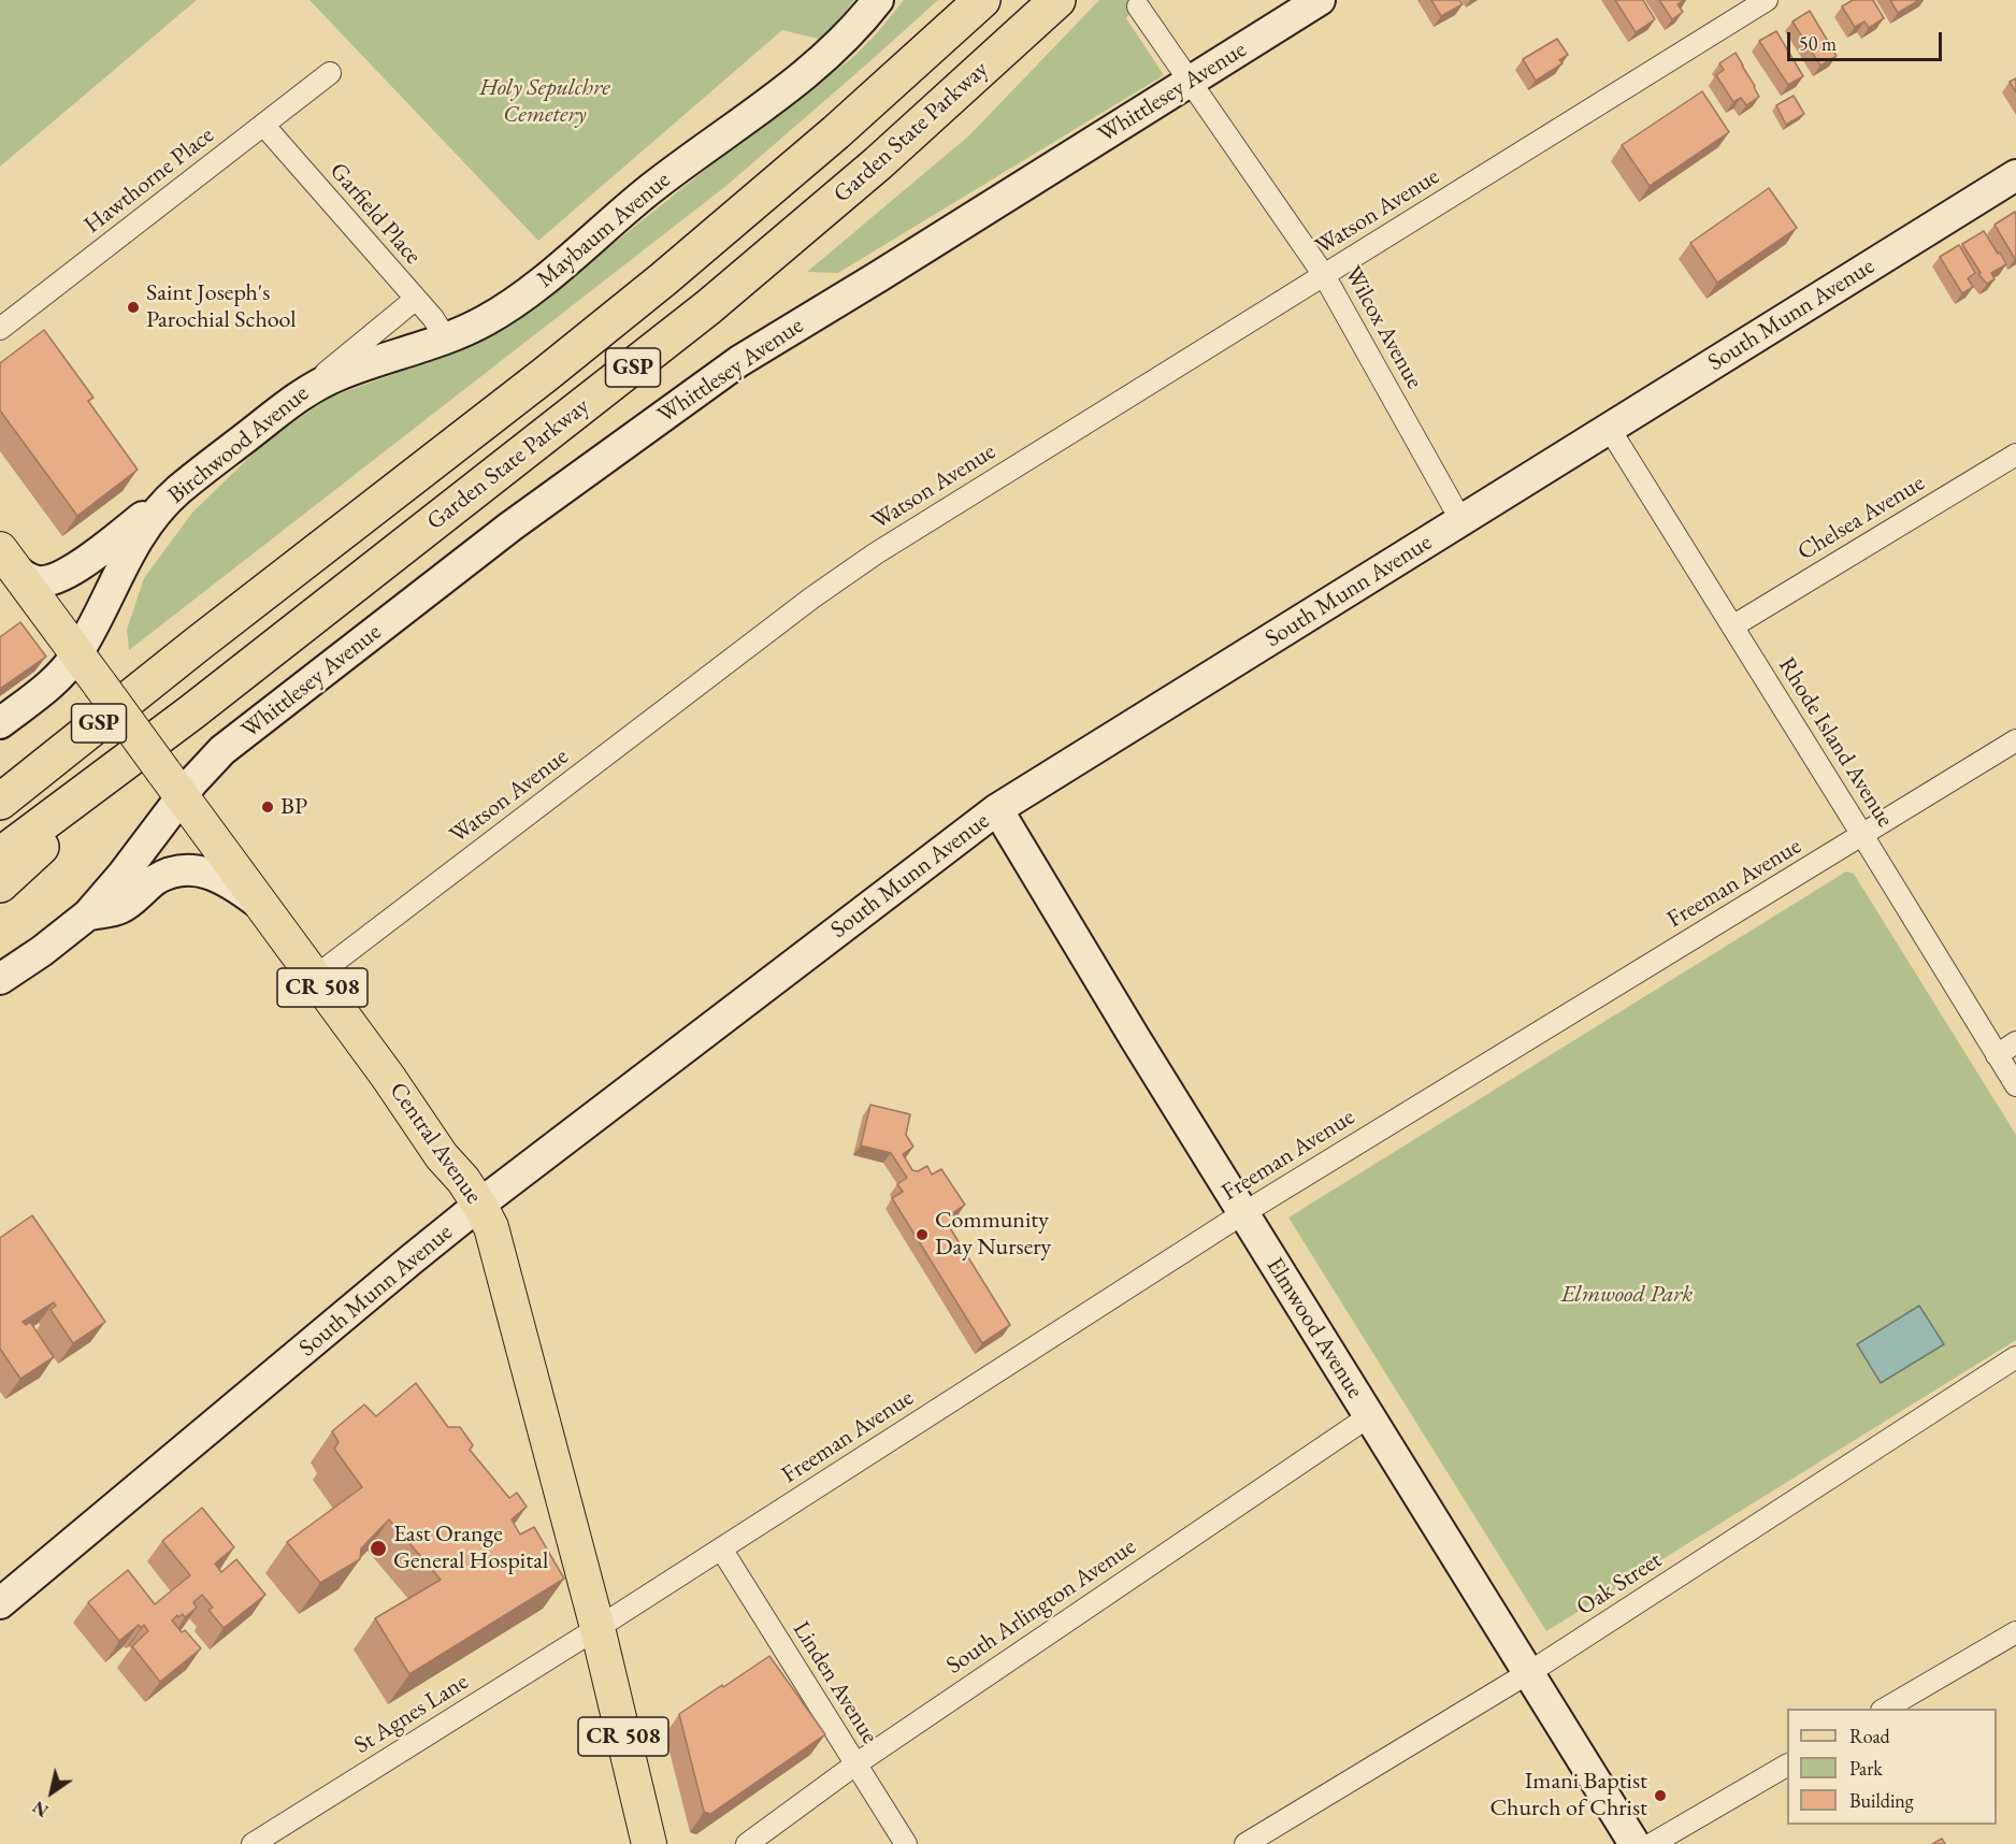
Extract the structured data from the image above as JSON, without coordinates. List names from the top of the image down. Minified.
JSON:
{"streets":{"highway":["Garden State Parkway","GSP"],"main road":["Whittlesey Avenue","Maybaum Avenue","South Munn Avenue","Birchwood Avenue","CR 508","Central Avenue","Elmwood Avenue"],"street":["Hawthorne Place","Watson Avenue","Garfield Place","Wilcox Avenue","Chelsea Avenue","Rhode Island Avenue","Freeman Avenue","Oak Street","South Arlington Avenue","Linden Avenue","St Agnes Lane"]},"crossings":[["Whittlesey Avenue","Wilcox Avenue"],["Whittlesey Avenue","Central Avenue"],["Hawthorne Place","Garfield Place"],["Watson Avenue","Wilcox Avenue"],["Watson Avenue","Central Avenue"],["Garfield Place","Maybaum Avenue"],["Garfield Place","Birchwood Avenue"],["Maybaum Avenue","Birchwood Avenue"],["South Munn Avenue","Wilcox Avenue"],["South Munn Avenue","Rhode Island Avenue"],["South Munn Avenue","Central Avenue"],["South Munn Avenue","Elmwood Avenue"],["Birchwood Avenue","Central Avenue"],["Chelsea Avenue","Rhode Island Avenue"],["Rhode Island Avenue","Freeman Avenue"],["Freeman Avenue","Central Avenue"],["Freeman Avenue","Elmwood Avenue"],["Freeman Avenue","Linden Avenue"],["Freeman Avenue","St Agnes Lane"],["Central Avenue","St Agnes Lane"],["Elmwood Avenue","Oak Street"],["Elmwood Avenue","South Arlington Avenue"],["South Arlington Avenue","Linden Avenue"]],"parks":["Holy Sepulchre Cemetery","Elmwood Park"],"places":["Saint Joseph's Parochial School","BP","Community Day Nursery","East Orange General Hospital","Imani Baptist Church of Christ"],"legend":["Road","Park","Building"],"scale_bar":"50 m","north":"bottom left"}
